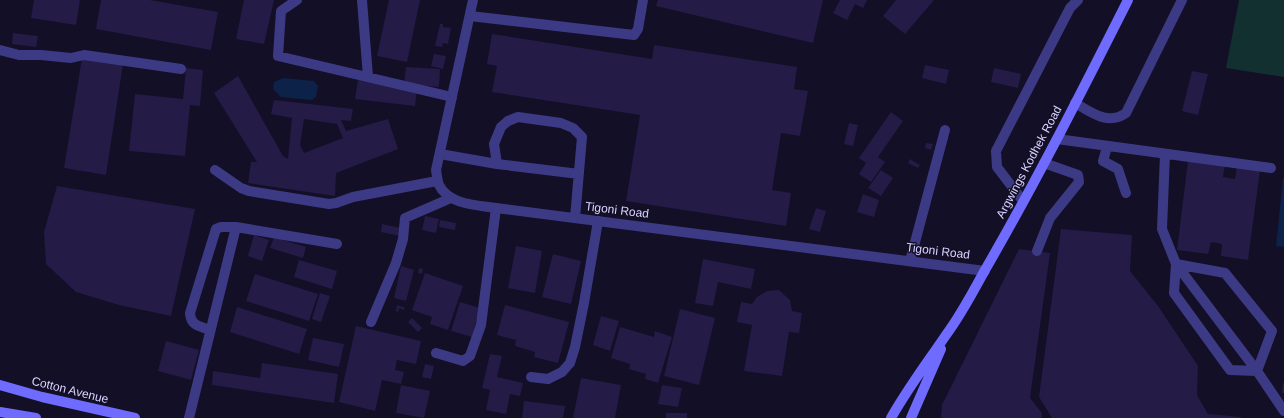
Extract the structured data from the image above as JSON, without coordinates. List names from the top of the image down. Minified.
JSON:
{"streets":{"main road":["Argwings Kodhek Road","Cotton Avenue"],"street":["Tigoni Road"]},"crossings":[["Argwings Kodhek Road","Tigoni Road"]]}
